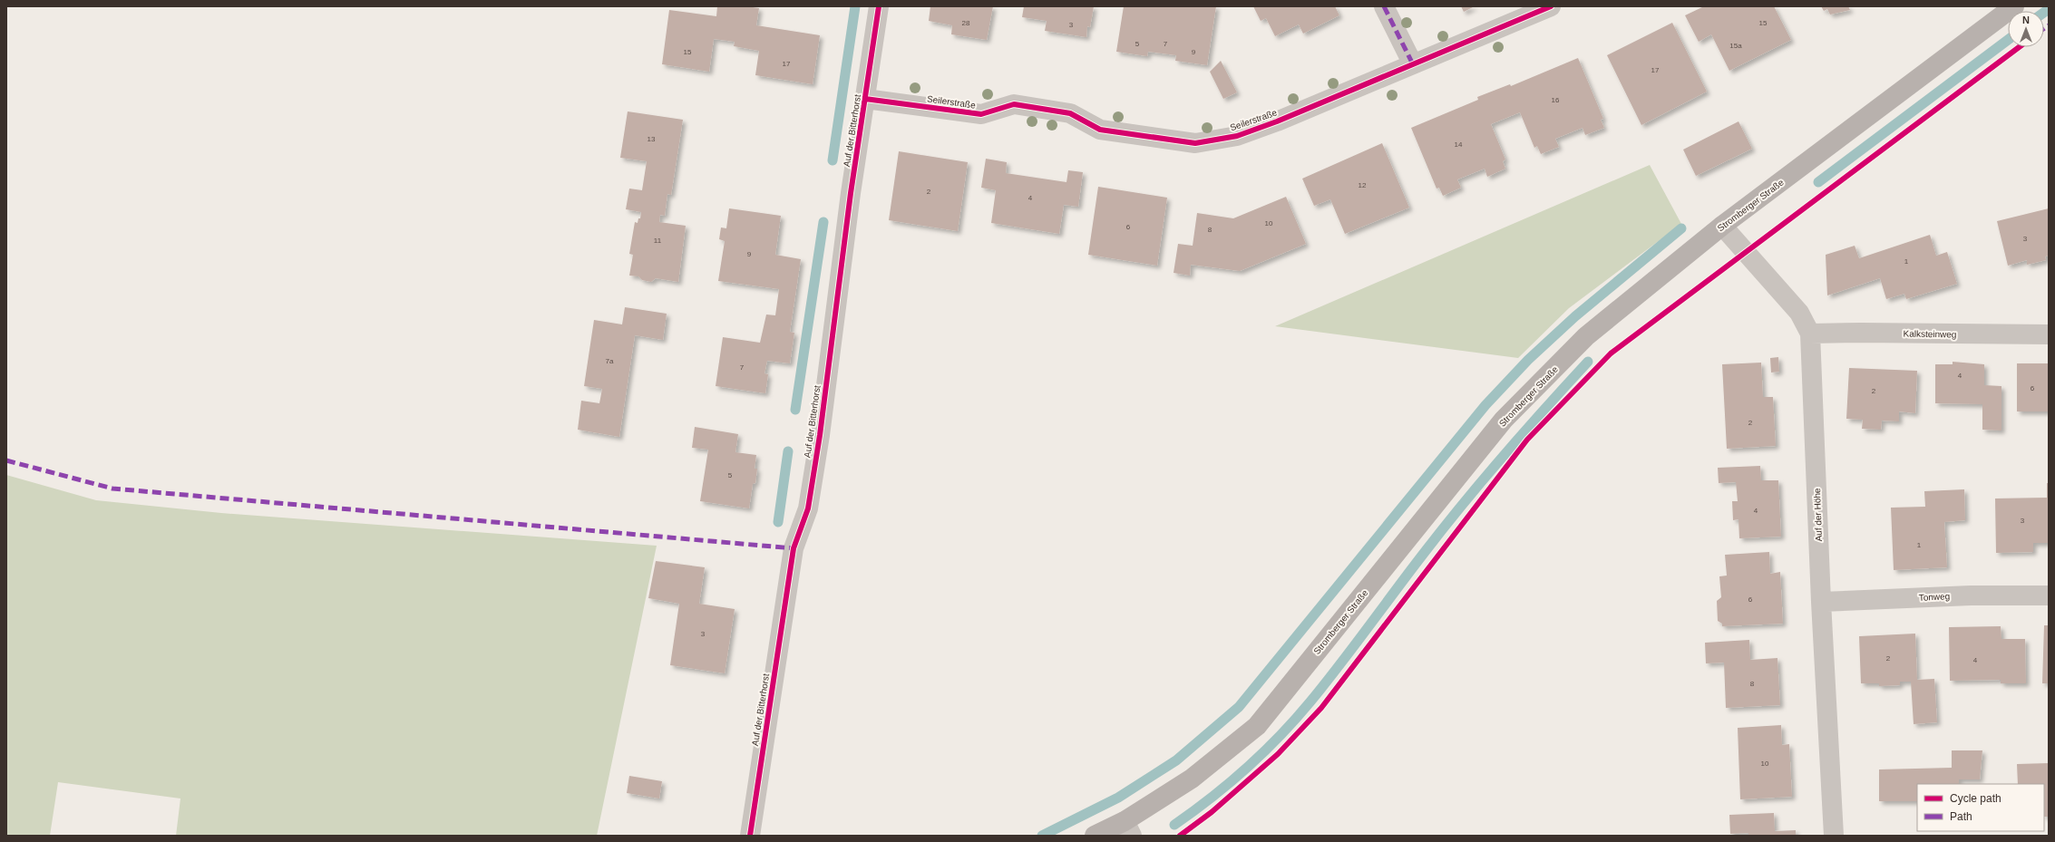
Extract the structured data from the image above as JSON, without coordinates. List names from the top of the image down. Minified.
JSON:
{"streets":{"main road":["Stromberger Straße"],"street":["Seilerstraße","Auf der Bitterhorst","Kalksteinweg","Auf der Höhe","Tonweg"]},"crossings":[["Seilerstraße","Auf der Bitterhorst"],["Stromberger Straße","Auf der Höhe"],["Kalksteinweg","Auf der Höhe"],["Auf der Höhe","Tonweg"]],"house_numbers":["28","15","3","5","7","15a","15","9","17","17","16","13","14","12","2","4","10","6","8","3","11","9","1","7a","7","4","6","2","2","5","4","3","1","6","3","2","4","8","10"],"legend":["Cycle path","Path"],"north":"top"}
